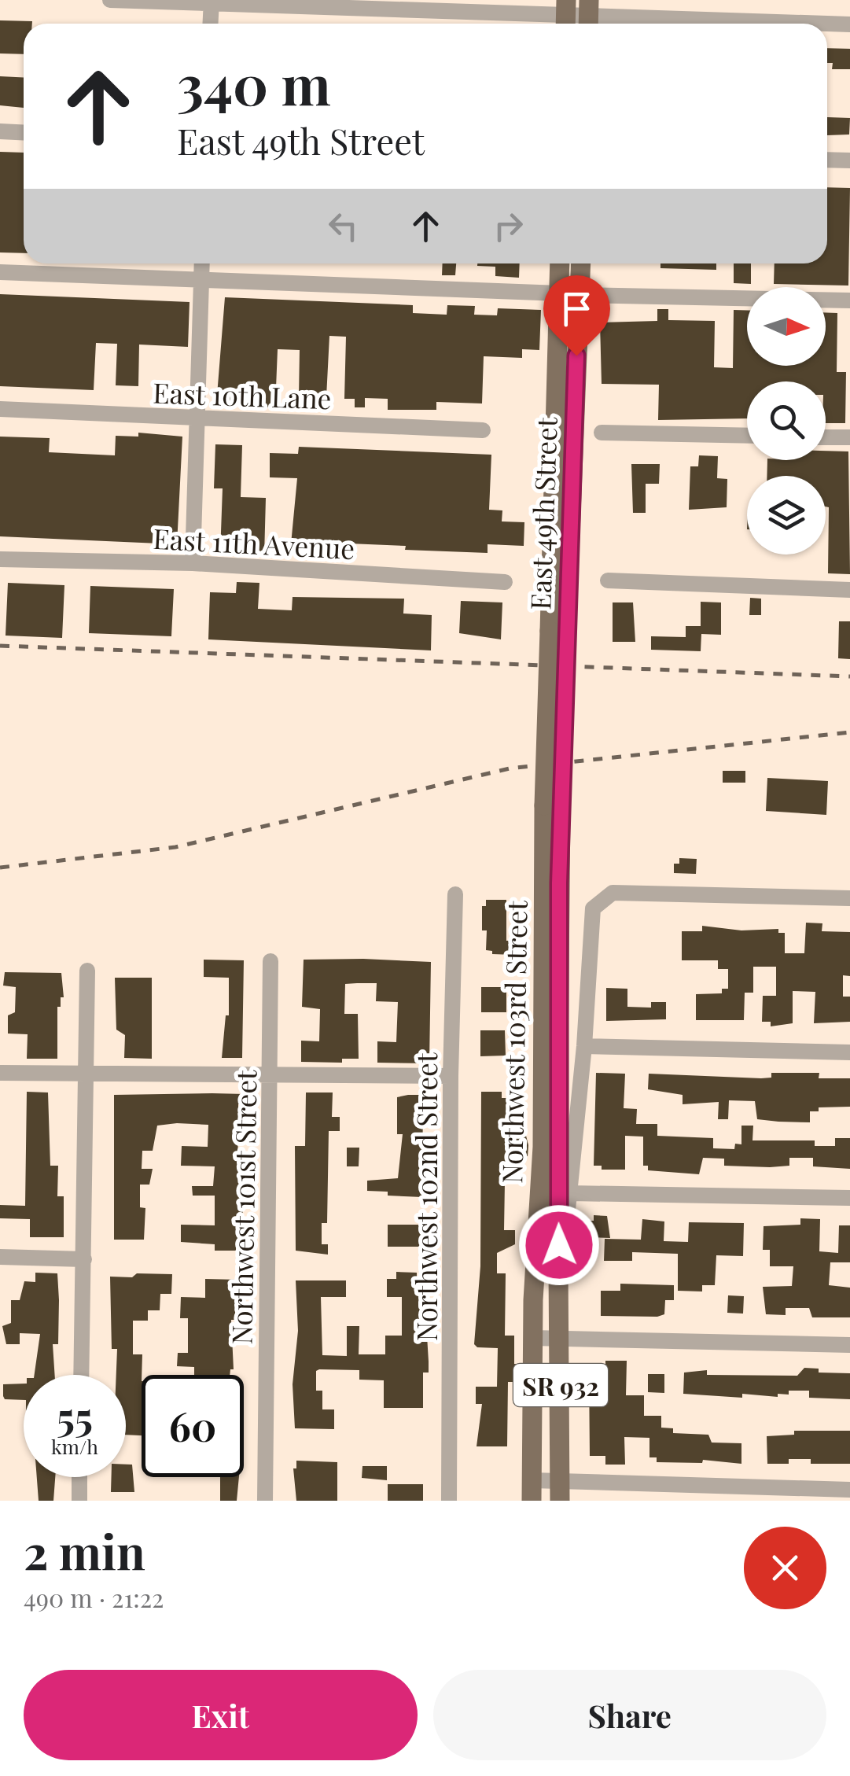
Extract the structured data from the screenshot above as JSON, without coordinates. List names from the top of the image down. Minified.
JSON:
{"streets":{"main road":["East 49th Street","Northwest 103rd Street","SR 932"],"street":["East 10th Lane","East 11th Avenue","Northwest 102nd Street","Northwest 101st Street"]},"crossings":[["East 49th Street","Northwest 103rd Street"]],"north":"right","page":{"turn":["340 m","East 49th Street"],"speed":"55 km/h","limit":"60","heading":["2 min","490 m · 21:22"],"buttons":["Exit","Share"]}}
